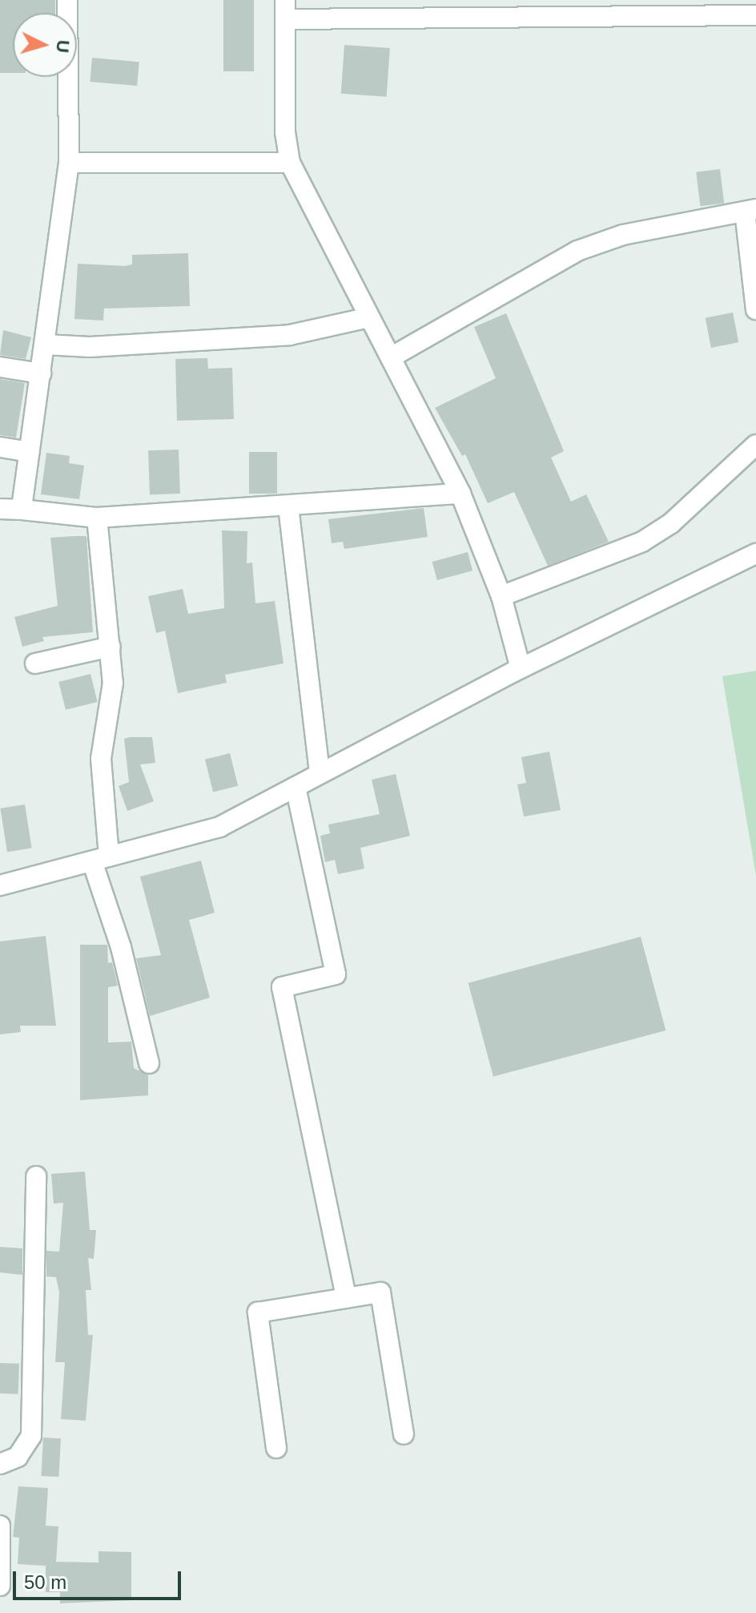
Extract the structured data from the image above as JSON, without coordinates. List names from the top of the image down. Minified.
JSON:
{"scale_bar":"50 m","north":"right"}
